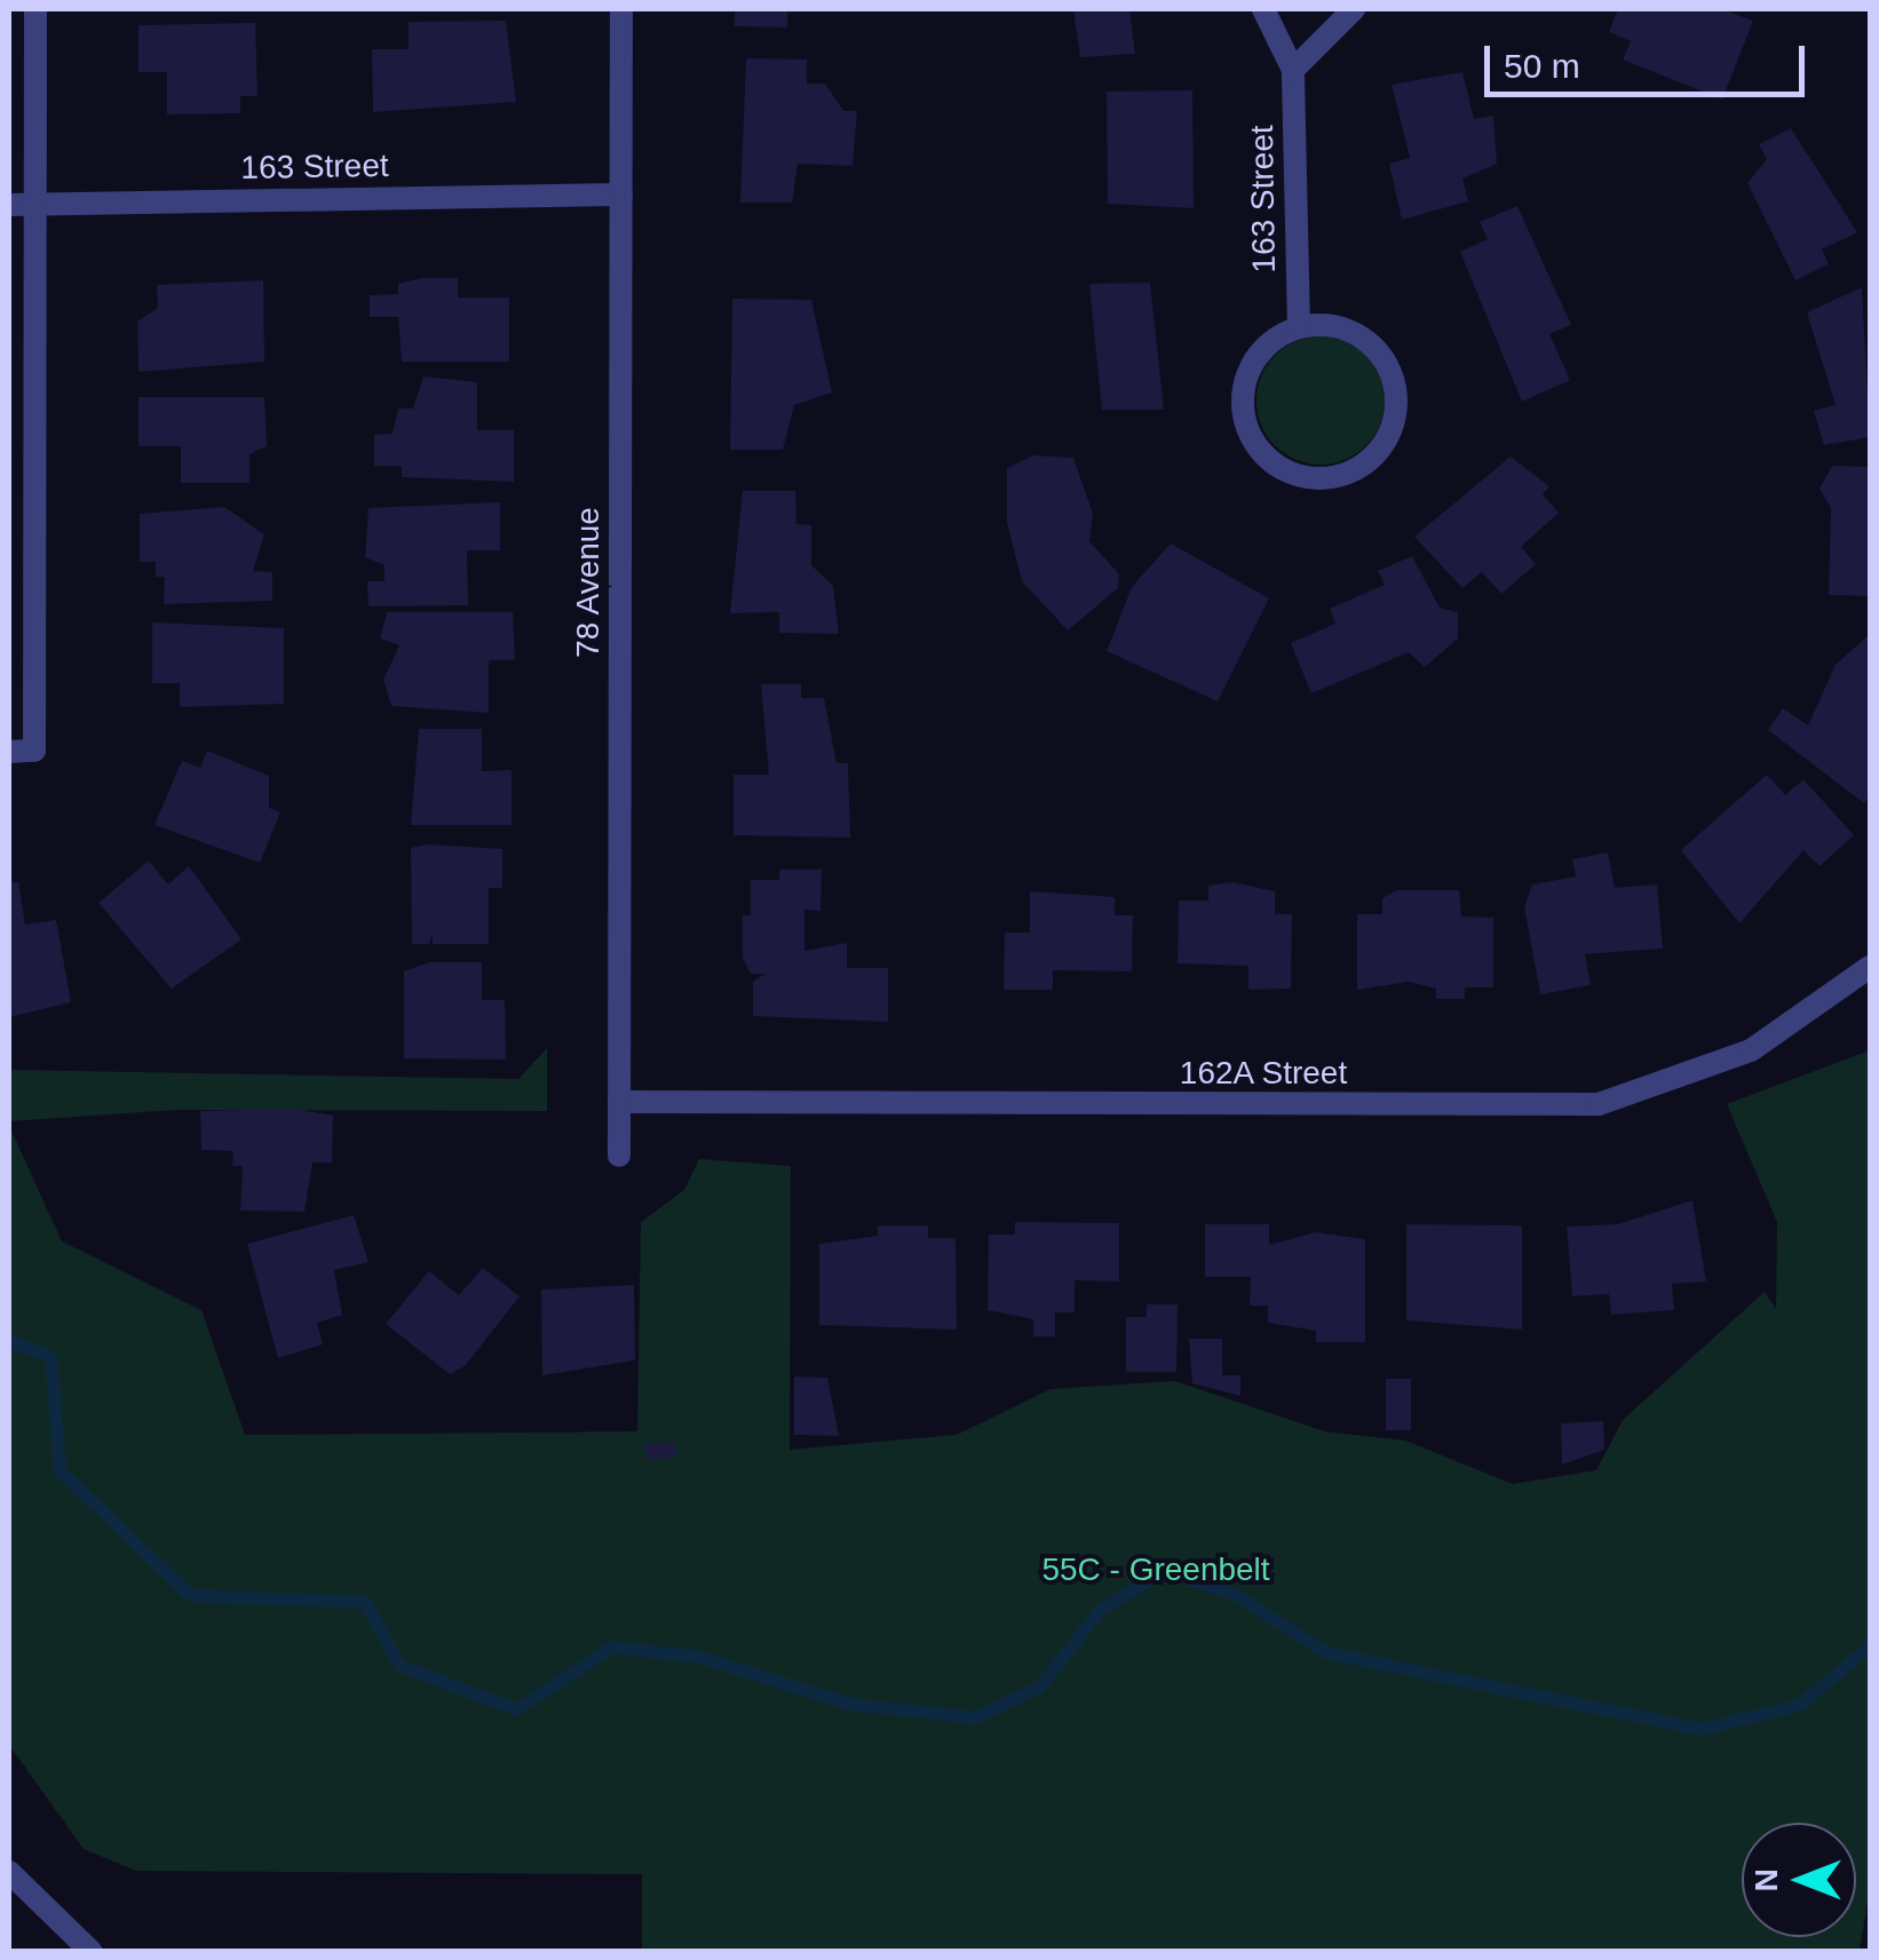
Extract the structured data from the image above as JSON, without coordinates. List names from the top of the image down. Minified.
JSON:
{"streets":{"street":["163 Street","78 Avenue","162A Street"]},"crossings":[["163 Street","78 Avenue"],["78 Avenue","162A Street"]],"parks":["55C - Greenbelt"],"scale_bar":"50 m","north":"left"}
